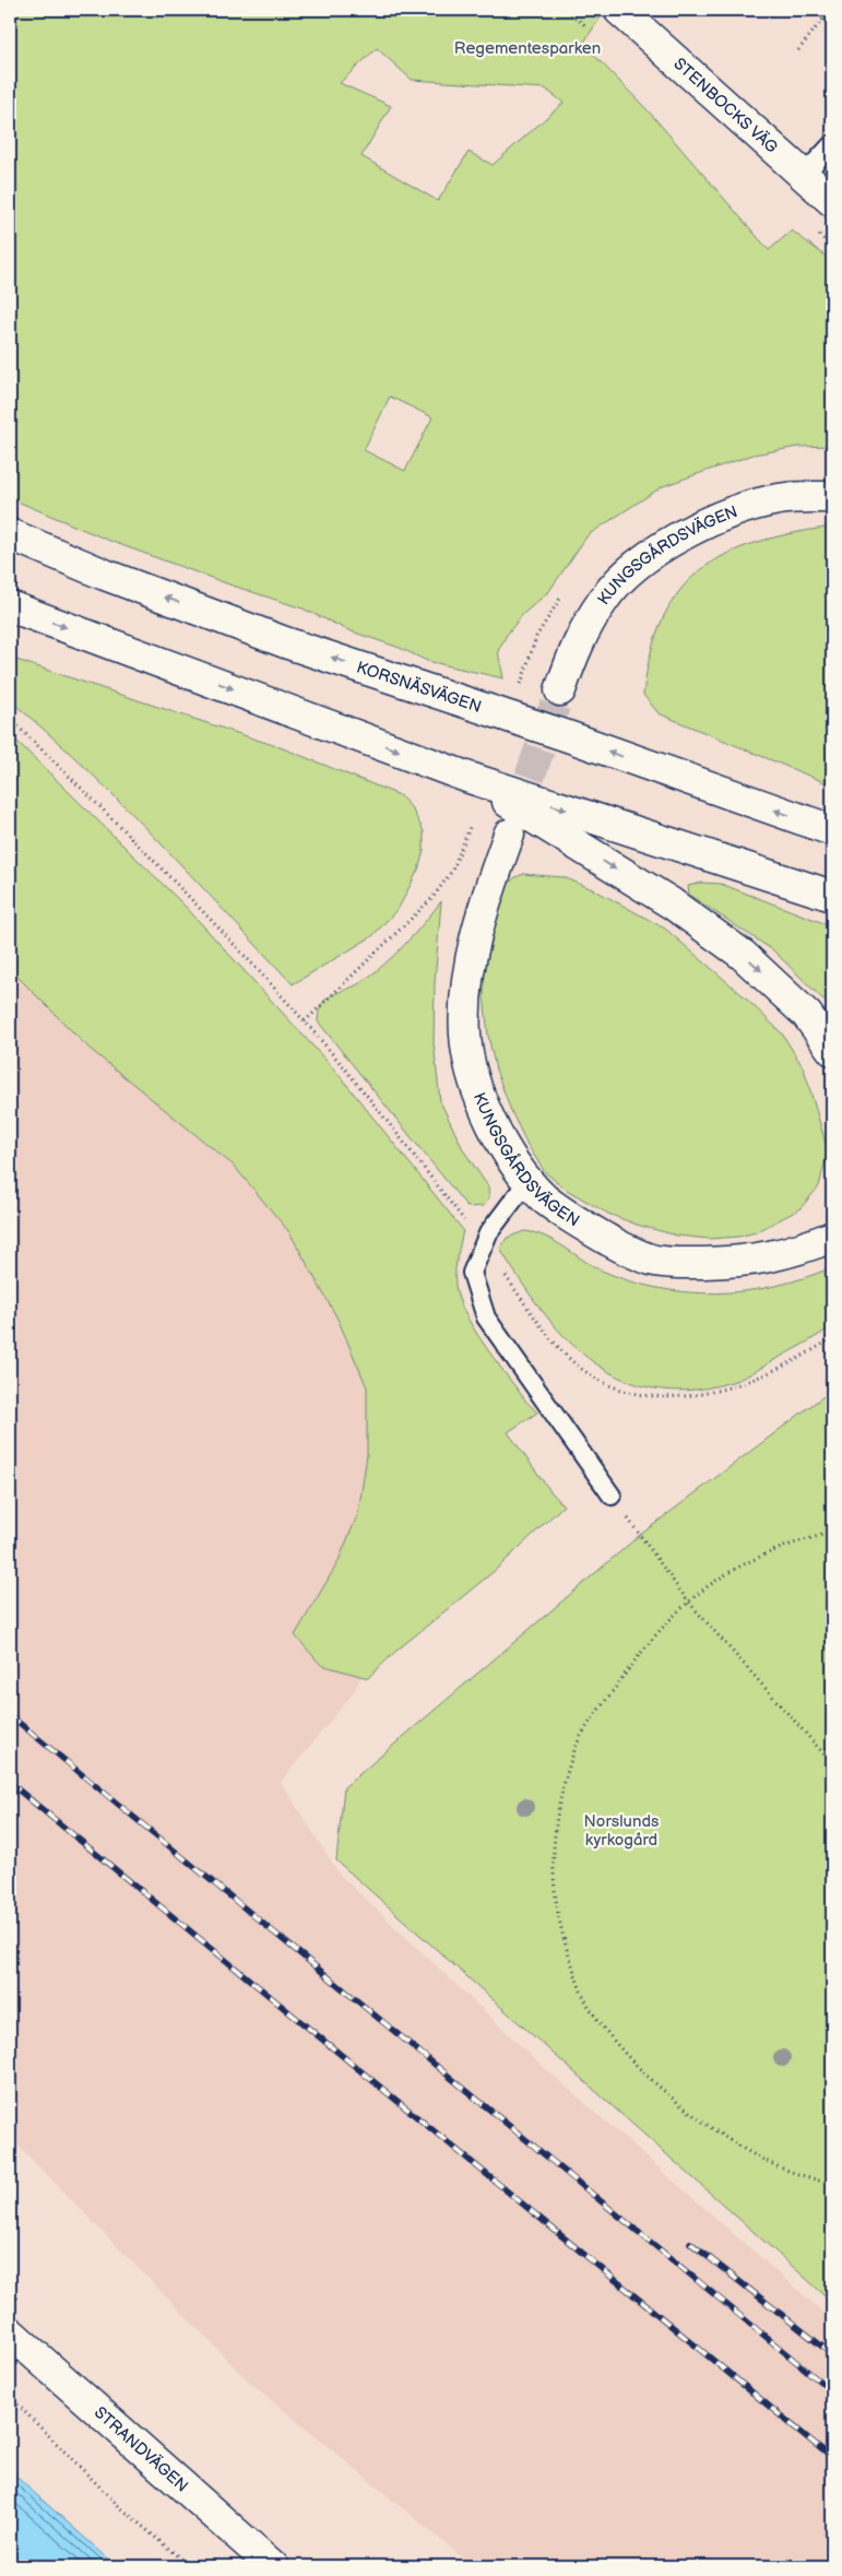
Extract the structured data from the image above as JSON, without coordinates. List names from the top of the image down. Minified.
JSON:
{"streets":{"main road":["STENBOCKS VÄG","KUNGSGÅRDSVÄGEN","KORSNÄSVÄGEN","STRANDVÄGEN"]},"parks":["Regementesparken","Norslunds kyrkogård"]}
